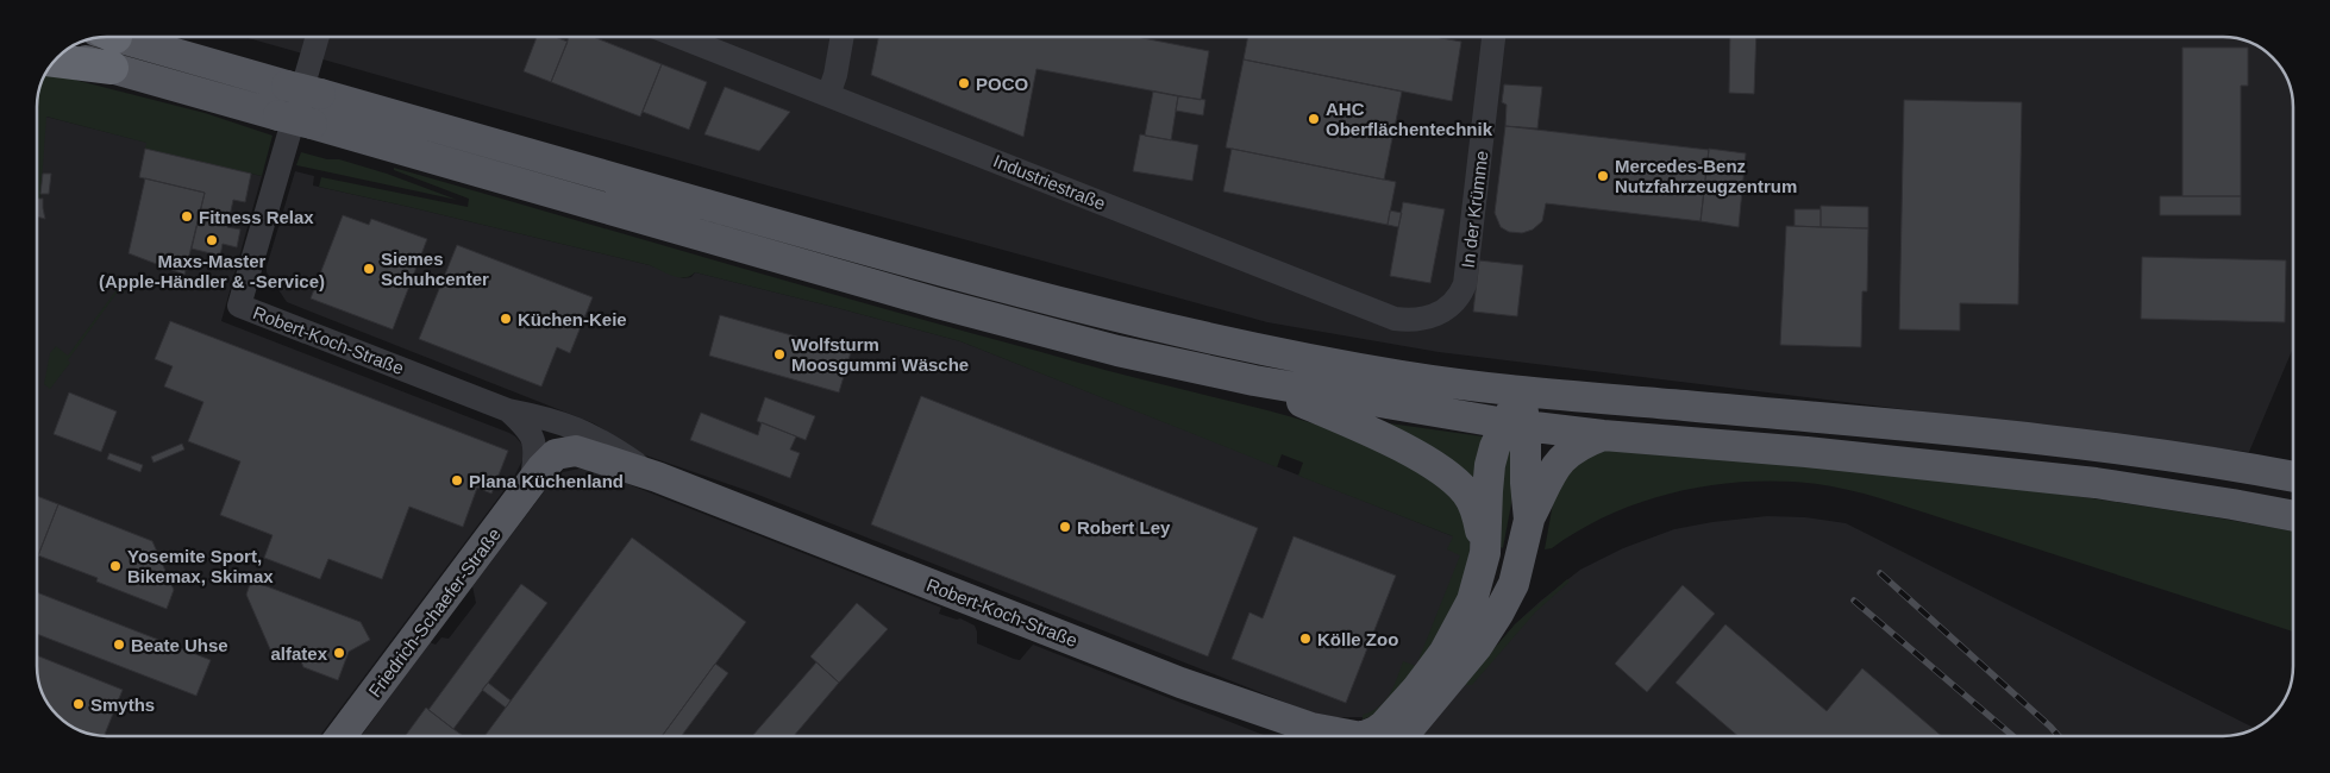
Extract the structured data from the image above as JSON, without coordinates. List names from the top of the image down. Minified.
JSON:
{"streets":{"main road":["Robert-Koch-Straße","Friedrich-Schaefer-Straße"],"street":["Industriestraße","In der Krümme"]},"crossings":[["Industriestraße","In der Krümme"],["Robert-Koch-Straße","Friedrich-Schaefer-Straße"]],"places":["POCO","AHC Oberflächentechnik","Mercedes-Benz Nutzfahrzeugzentrum","Fitness Relax","Maxs-Master (Apple-Händler & -Service)","Siemes Schuhcenter","Küchen-Keie","Wolfsturm Moosgummi Wäsche","Plana Küchenland","Robert Ley","Yosemite Sport, Bikemax, Skimax","Kölle Zoo","Beate Uhse","alfatex","Smyths"]}
